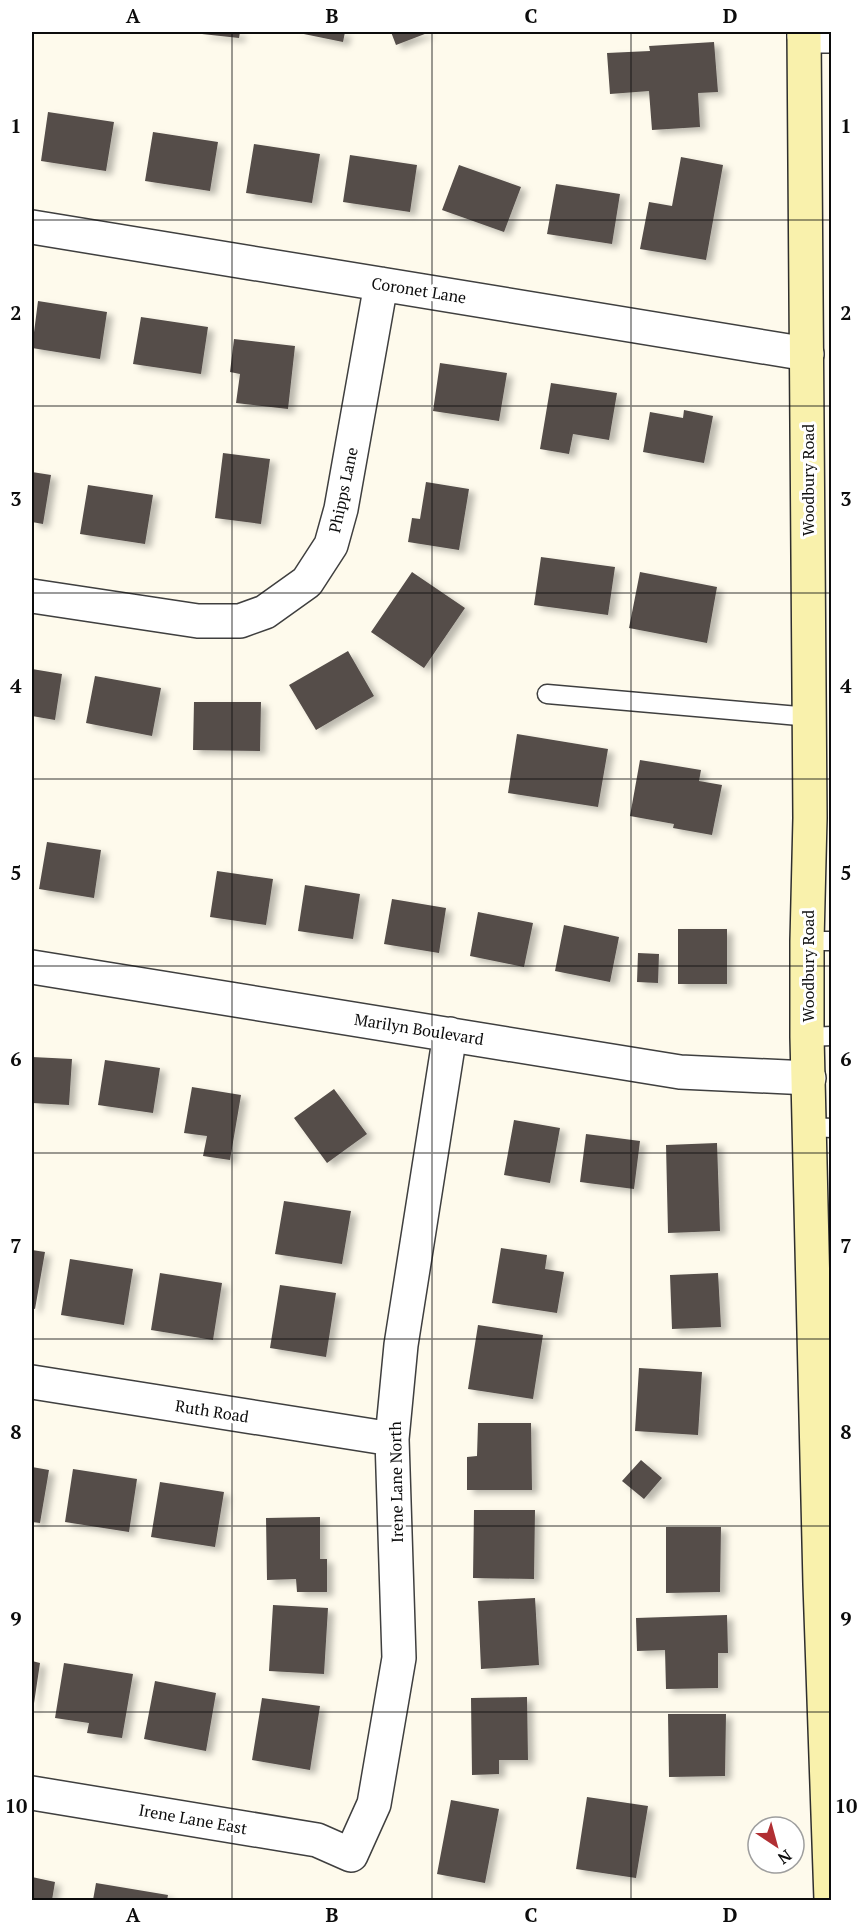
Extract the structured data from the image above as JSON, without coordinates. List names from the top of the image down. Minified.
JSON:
{"streets":{"main road":["Woodbury Road"],"street":["Coronet Lane","Phipps Lane","Marilyn Boulevard","Ruth Road","Irene Lane North","Irene Lane East"]},"crossings":[["Coronet Lane","Woodbury Road"],["Coronet Lane","Phipps Lane"],["Woodbury Road","Marilyn Boulevard"],["Marilyn Boulevard","Irene Lane North"],["Ruth Road","Irene Lane North"],["Irene Lane North","Irene Lane East"]],"north":"bottom right","grid":{"columns":["A","B","C","D"],"rows":["1","2","3","4","5","6","7","8","9","10"]}}
